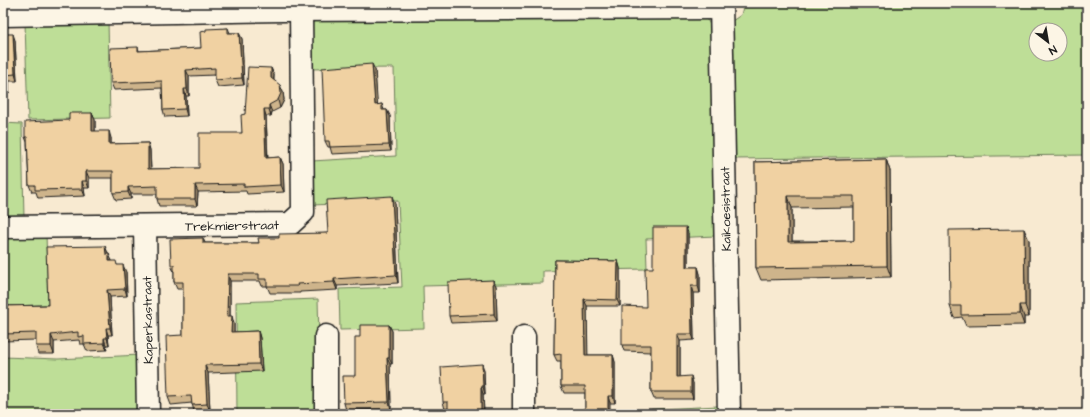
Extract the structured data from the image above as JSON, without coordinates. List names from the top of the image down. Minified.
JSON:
{"streets":{"street":["Kaikoesistraat","Trekmierstraat","Kaperkastraat"]},"crossings":[["Trekmierstraat","Kaperkastraat"]],"north":"bottom right"}
